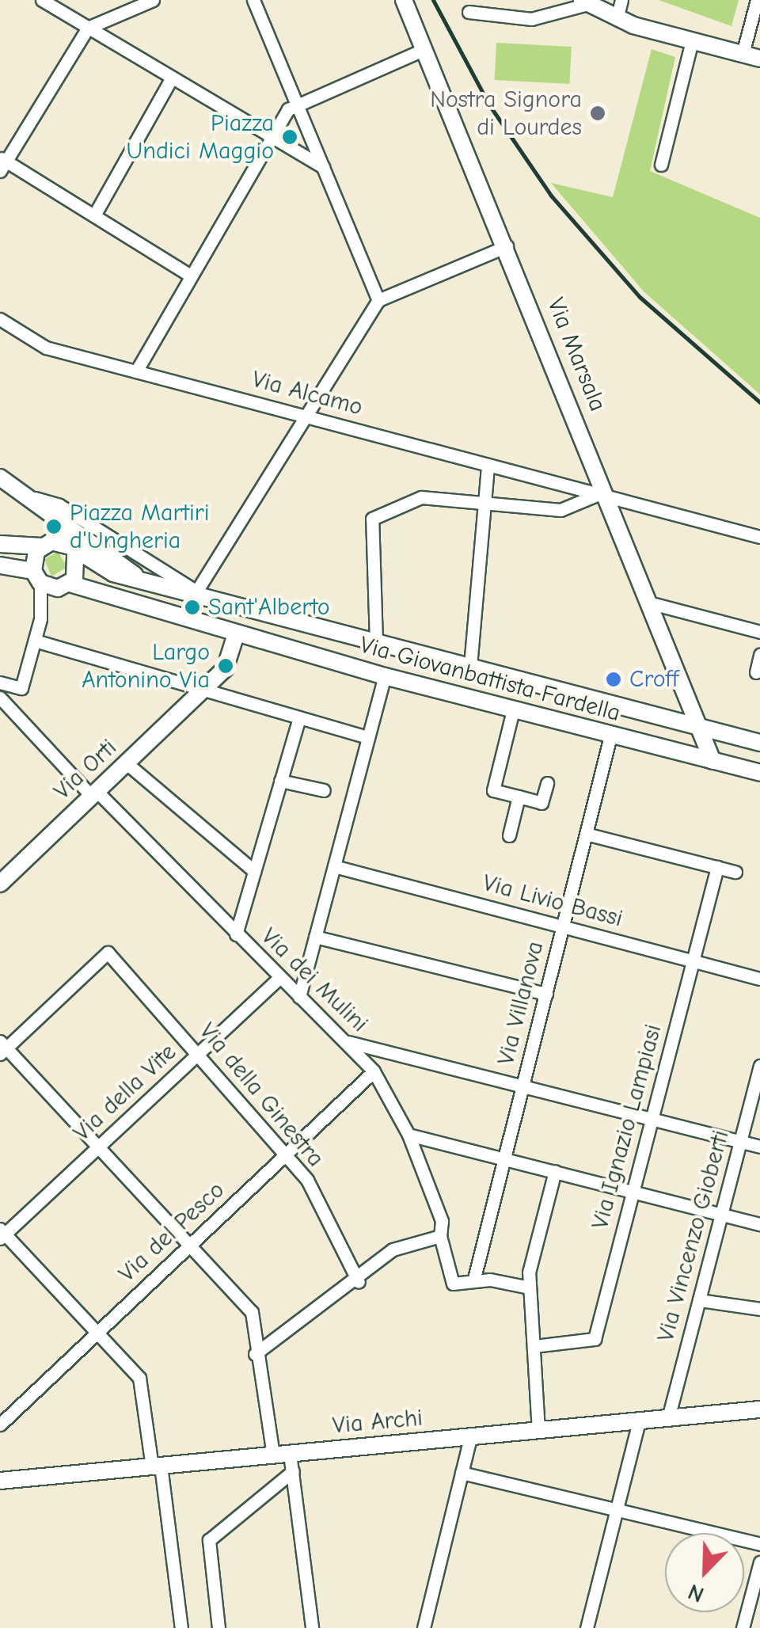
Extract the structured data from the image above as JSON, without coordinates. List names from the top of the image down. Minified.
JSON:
{"streets":{"main road":["Via Marsala","Via Giovanbattista Fardella","Via Orti","Via Archi"],"street":["Via Alcamo","Via Livio Bassi","Via dei Mulini","Via Villanova","Via della Vite","Via della Ginestra","Via Ignazio Lampiasi","Via del Pesco","Via Vincenzo Gioberti"]},"crossings":[["Via Marsala","Via Alcamo"],["Via Marsala","Via Giovanbattista Fardella"],["Via Giovanbattista Fardella","Via Orti"],["Via Giovanbattista Fardella","Via Villanova"],["Via Orti","Via dei Mulini"],["Via Livio Bassi","Via Villanova"],["Via Livio Bassi","Via Ignazio Lampiasi"],["Via dei Mulini","Via Villanova"],["Via dei Mulini","Via della Vite"],["Via dei Mulini","Via del Pesco"],["Via della Vite","Via della Ginestra"],["Via della Ginestra","Via del Pesco"],["Via Vincenzo Gioberti","Via Archi"]],"places":["Nostra Signora di Lourdes","Piazza Undici Maggio","Piazza Martiri d'Ungheria","Sant'Alberto","Largo Antonino Via","Croff"],"north":"bottom left"}
